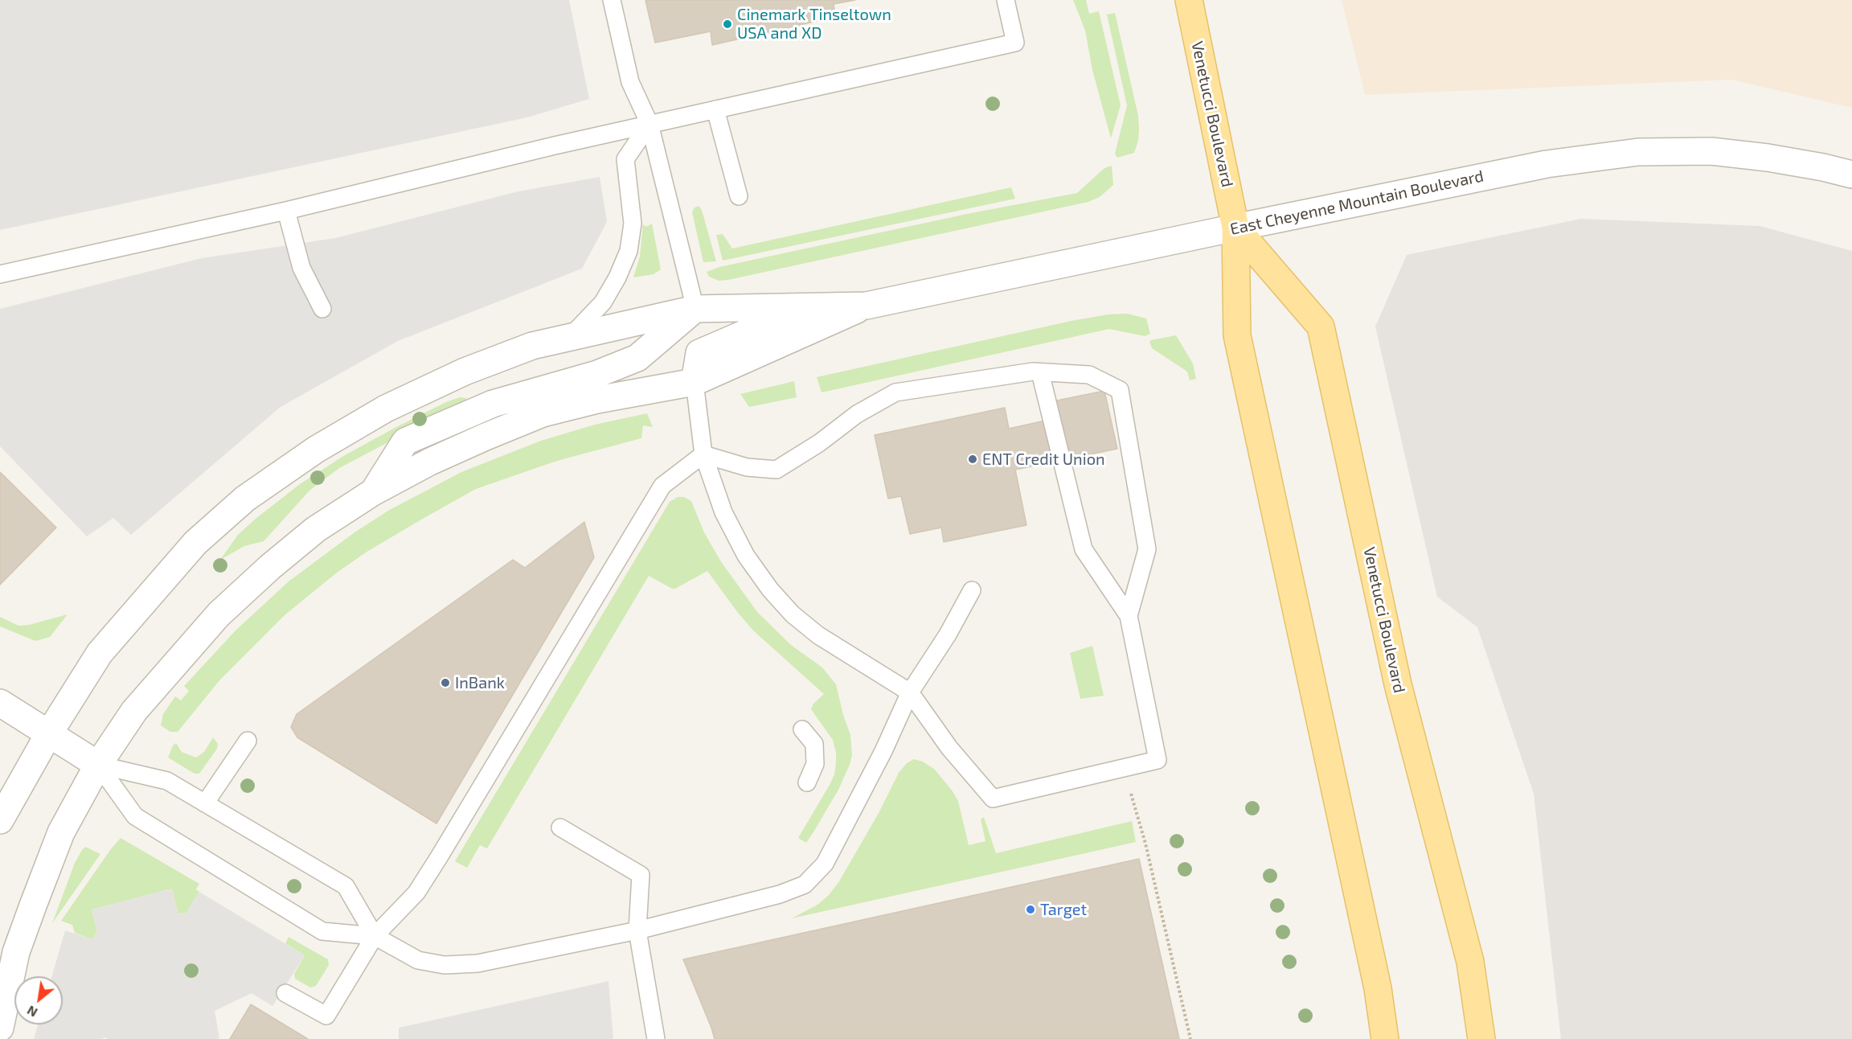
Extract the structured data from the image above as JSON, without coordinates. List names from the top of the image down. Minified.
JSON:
{"streets":{"main road":["Venetucci Boulevard"],"street":["East Cheyenne Mountain Boulevard"]},"crossings":[["Venetucci Boulevard","East Cheyenne Mountain Boulevard"]],"places":["Cinemark Tinseltown USA and XD","ENT Credit Union","InBank","Target"],"north":"bottom left"}
